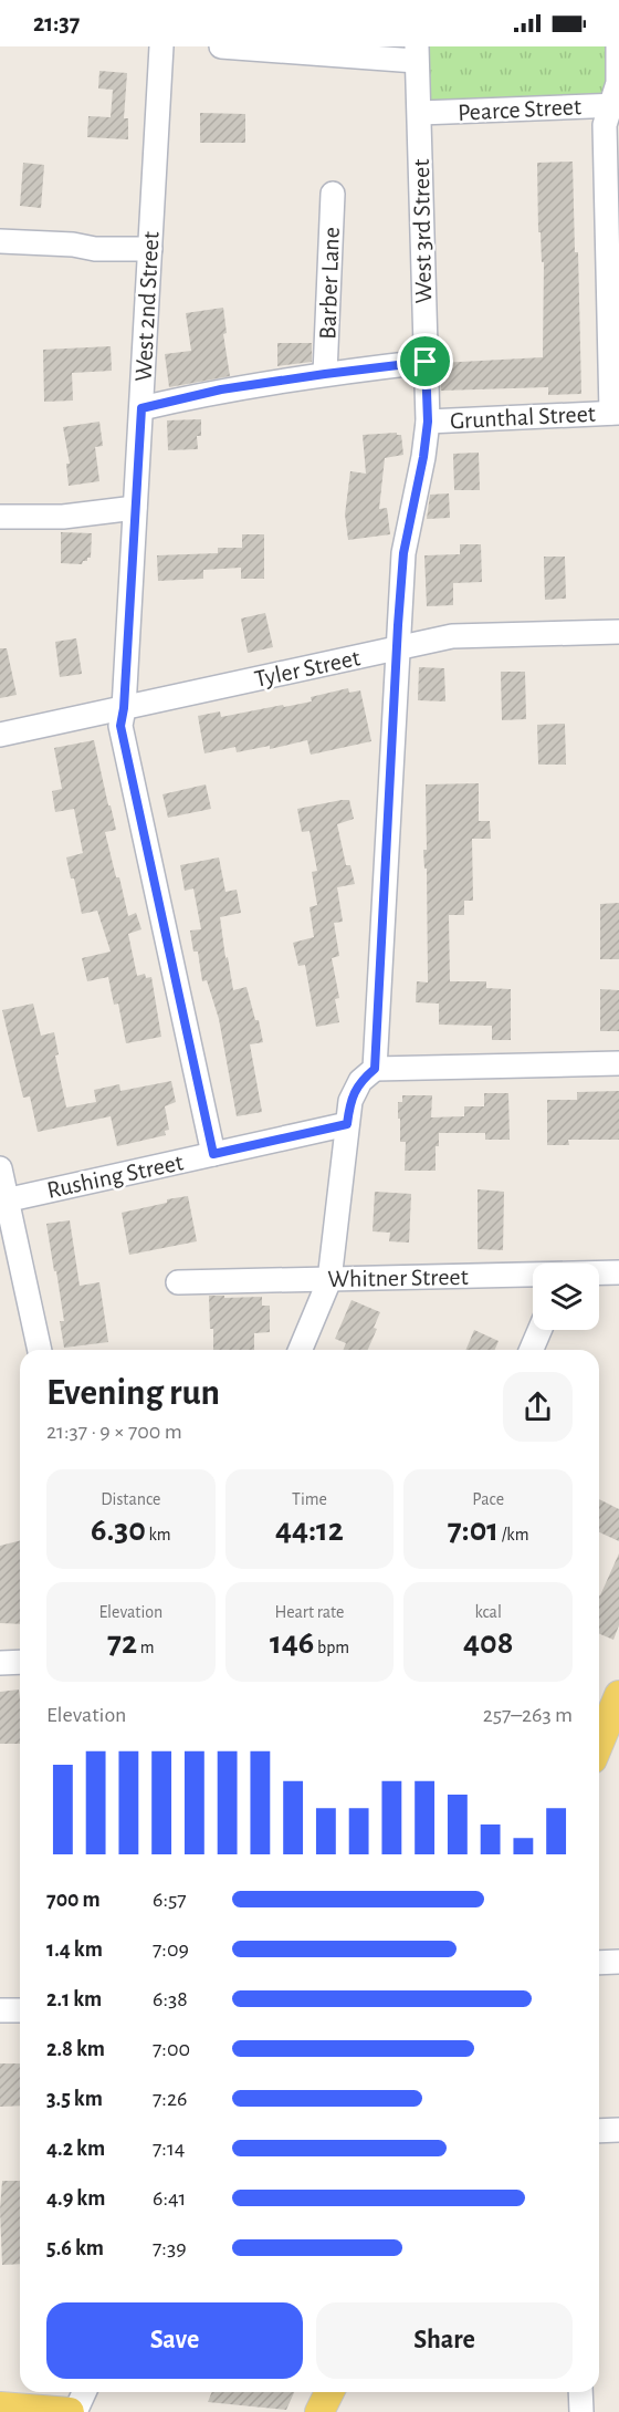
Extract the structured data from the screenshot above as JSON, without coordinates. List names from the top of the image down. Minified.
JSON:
{"streets":{"street":["Pearce Street","West 3rd Street","Barber Lane","West 2nd Street","Grunthal Street","Tyler Street","Rushing Street","Whitner Street"]},"crossings":[["Pearce Street","West 3rd Street"],["West 3rd Street","Grunthal Street"],["West 3rd Street","Tyler Street"],["West 2nd Street","Tyler Street"],["West 2nd Street","Rushing Street"]],"page":{"status":"21:37","heading":["Evening run","21:37 · 9 × 700 m"],"stats":[["Distance","6.30 km"],["Time","44:12"],["Pace","7:01 /km"],["Elevation","72 m"],["Heart rate","146 bpm"],["kcal","408"]],"chart":["Elevation","257–263 m"],"list":[{"name":"700 m","note":"6:57"},{"name":"1.4 km","note":"7:09"},{"name":"2.1 km","note":"6:38"},{"name":"2.8 km","note":"7:00"},{"name":"3.5 km","note":"7:26"},{"name":"4.2 km","note":"7:14"},{"name":"4.9 km","note":"6:41"},{"name":"5.6 km","note":"7:39"}],"buttons":["Save","Share"]}}
